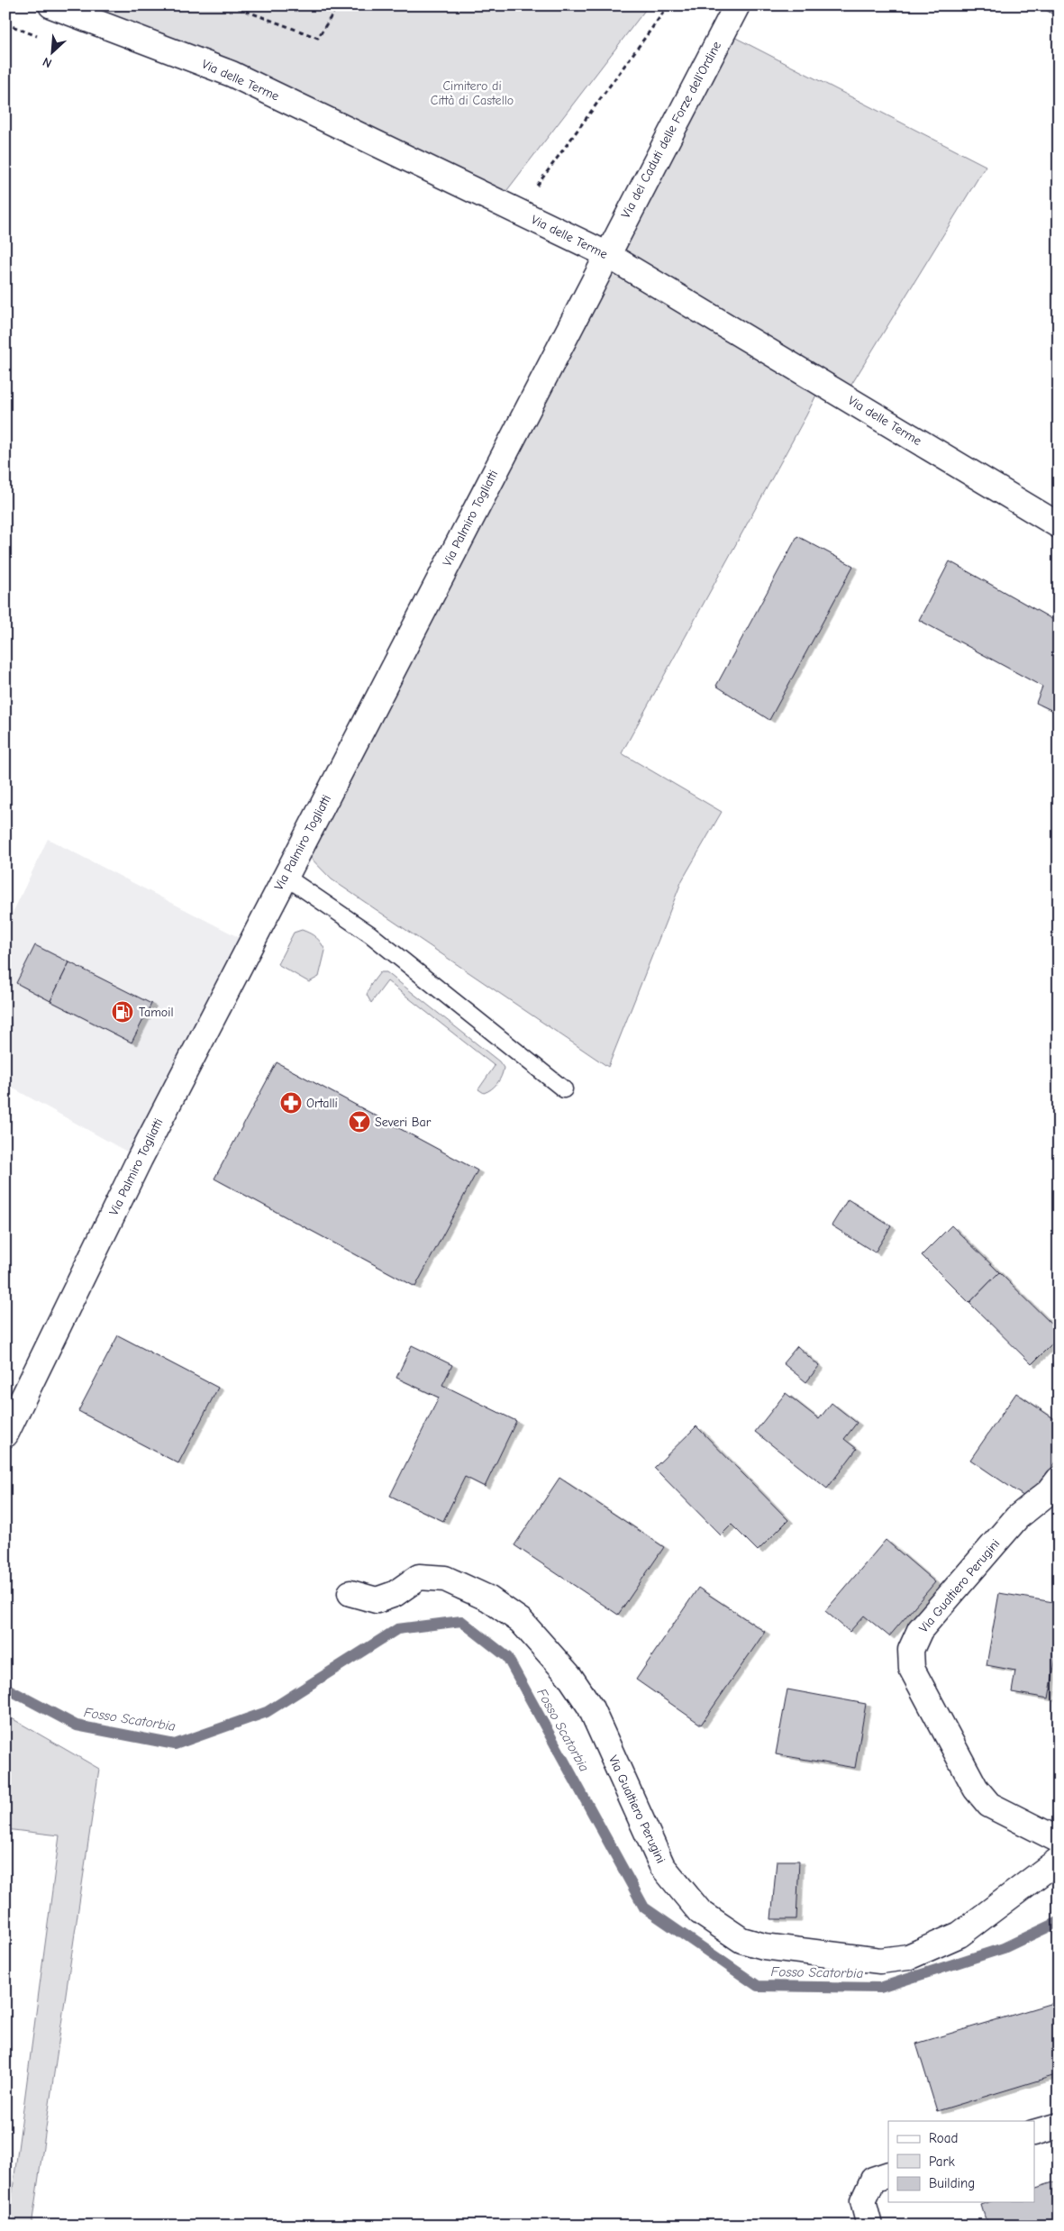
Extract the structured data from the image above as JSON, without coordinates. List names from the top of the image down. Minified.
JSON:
{"streets":{"street":["Via delle Terme","Via dei Caduti delle Forze dell'Ordine","Via Palmiro Togliatti","Via Gualtiero Perugini"]},"crossings":[["Via delle Terme","Via dei Caduti delle Forze dell'Ordine"],["Via delle Terme","Via Palmiro Togliatti"],["Via dei Caduti delle Forze dell'Ordine","Via Palmiro Togliatti"]],"water":["Fosso Scatorbia"],"parks":["Cimitero di Città di Castello"],"places":{"fuel station":["Tamoil"],"pharmacy":["Ortalli"],"bar":["Severi Bar"]},"legend":["Road","Park","Building"],"north":"bottom left"}
